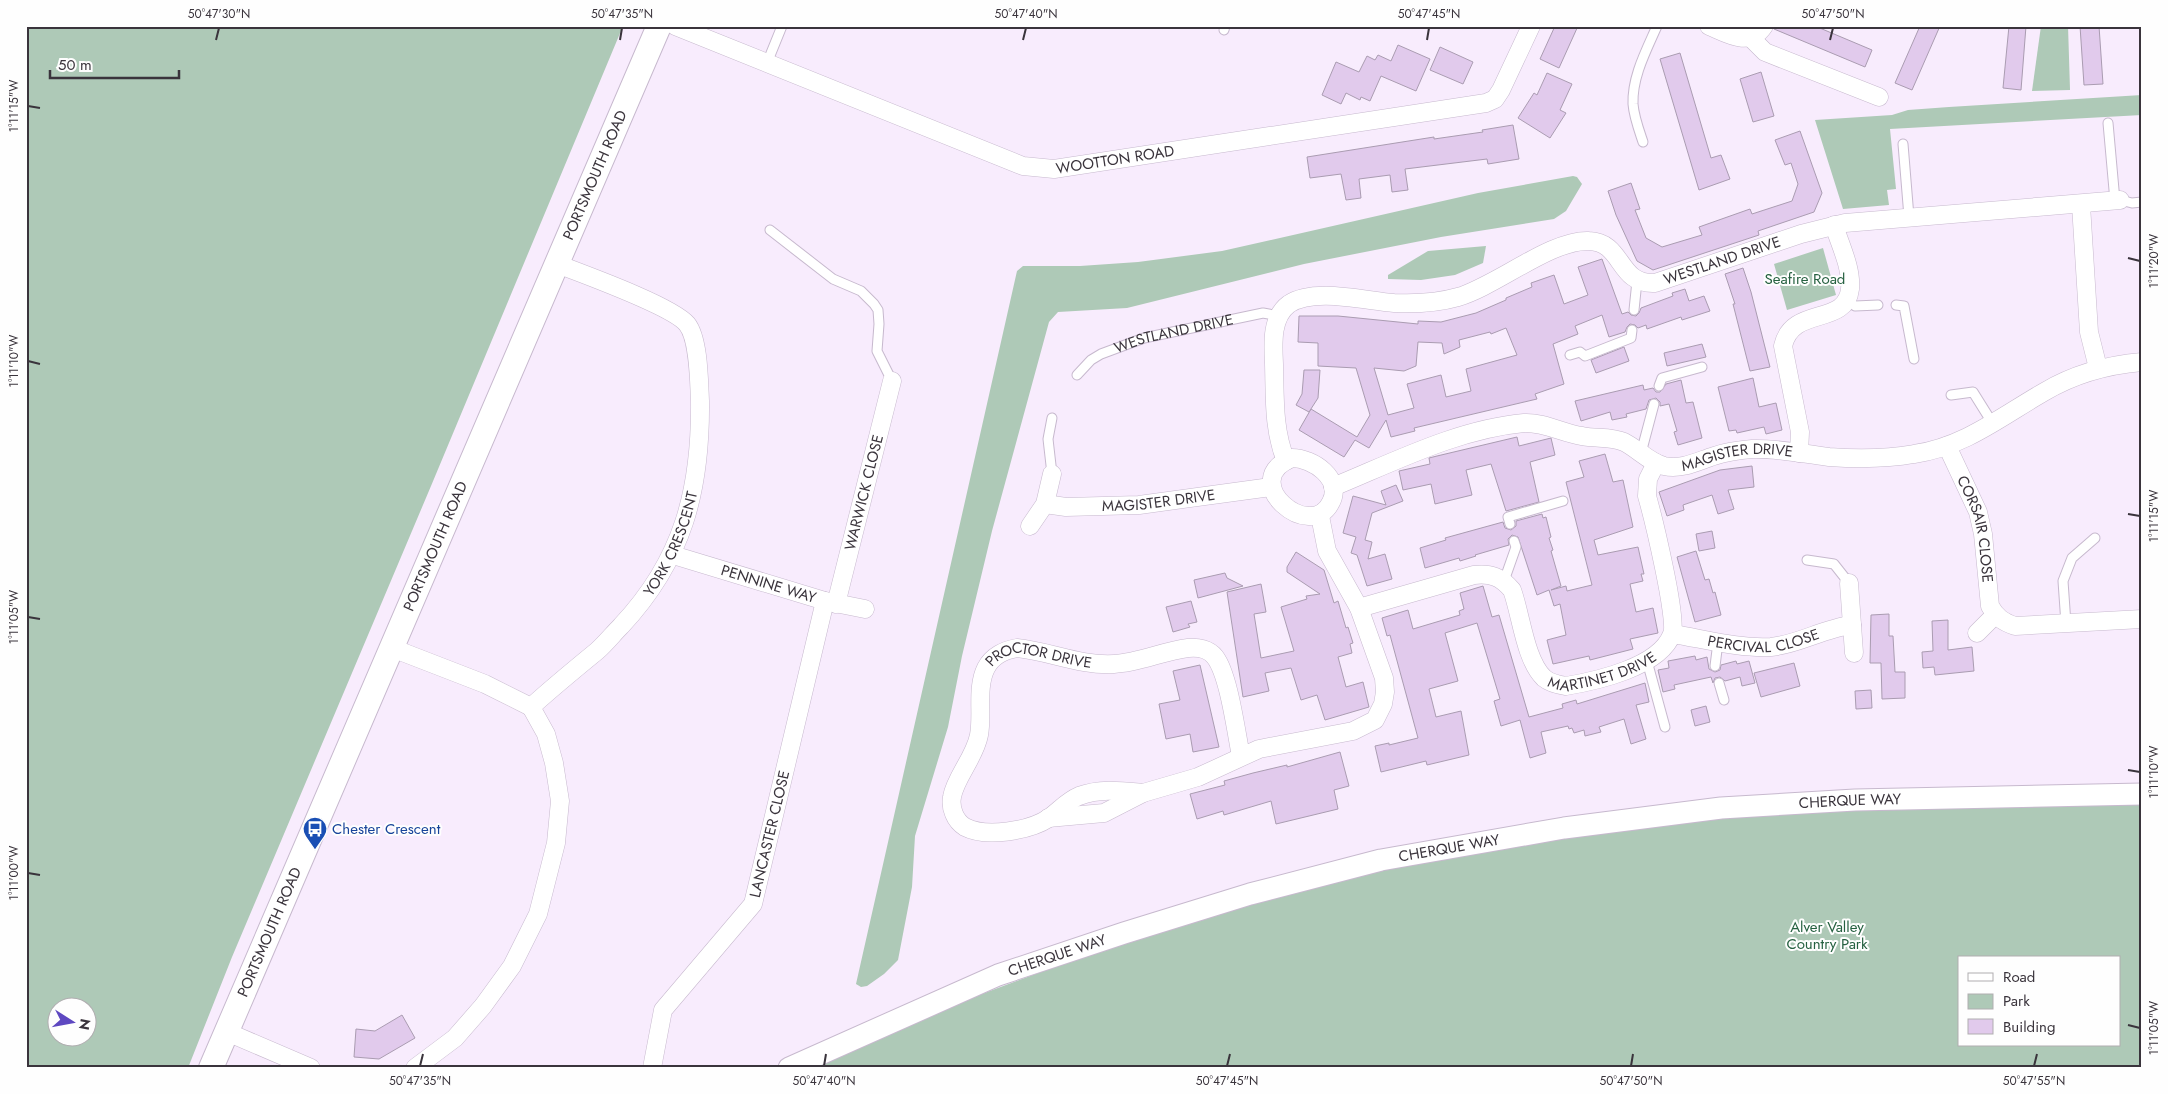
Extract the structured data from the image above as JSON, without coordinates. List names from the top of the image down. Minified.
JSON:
{"streets":{"main road":["PORTSMOUTH ROAD"],"street":["WOOTTON ROAD","WESTLAND DRIVE","MAGISTER DRIVE","WARWICK CLOSE","CORSAIR CLOSE","YORK CRESCENT","PENNINE WAY","PERCIVAL CLOSE","MARTINET DRIVE","PROCTOR DRIVE","CHERQUE WAY","LANCASTER CLOSE"]},"crossings":[["PORTSMOUTH ROAD","YORK CRESCENT"],["MAGISTER DRIVE","CORSAIR CLOSE"],["MAGISTER DRIVE","MARTINET DRIVE"],["MAGISTER DRIVE","PROCTOR DRIVE"],["WARWICK CLOSE","PENNINE WAY"],["WARWICK CLOSE","LANCASTER CLOSE"],["YORK CRESCENT","PENNINE WAY"],["PENNINE WAY","LANCASTER CLOSE"],["PERCIVAL CLOSE","MARTINET DRIVE"]],"parks":["Seafire Road","Alver Valley Country Park"],"places":{"bus stop":["Chester Crescent"]},"legend":["Road","Park","Building"],"scale_bar":"50 m","north":"right","coordinates":["50°47'30\"N","50°47'35\"N","50°47'40\"N","50°47'45\"N","50°47'50\"N","1°11'15\"W","1°11'20\"W","1°11'10\"W","1°11'05\"W","1°11'00\"W","50°47'55\"N"]}
